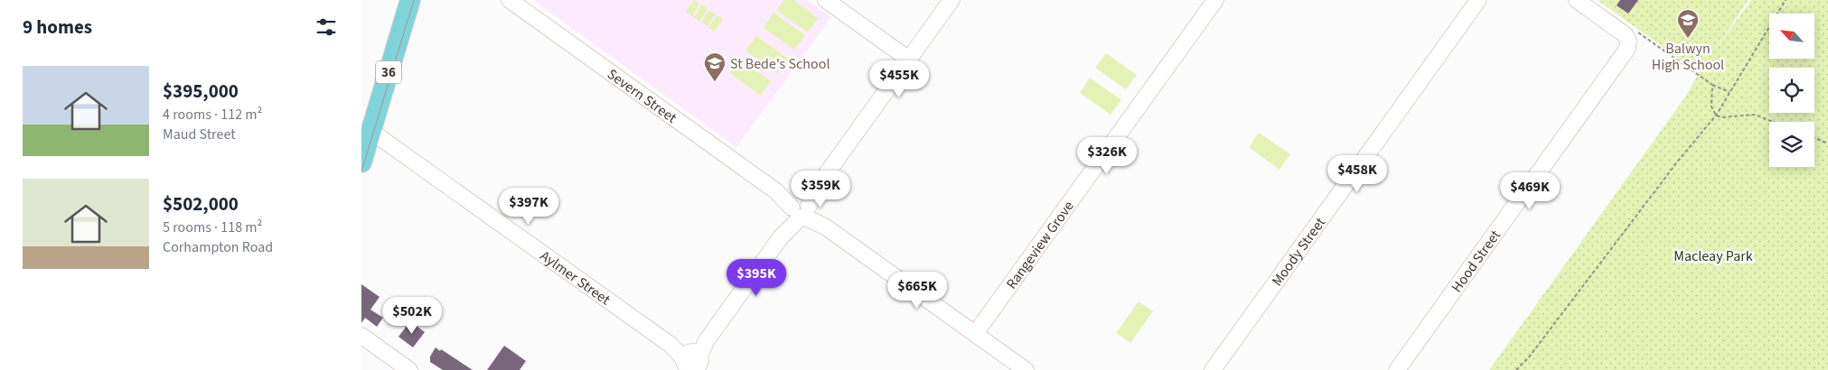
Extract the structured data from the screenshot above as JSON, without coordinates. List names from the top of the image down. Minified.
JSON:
{"streets":{"main road":["36"],"street":["Severn Street","Rangeview Grove","Moody Street","Hood Street","Aylmer Street"]},"crossings":[["36","Aylmer Street"],["Severn Street","Rangeview Grove"]],"parks":["Macleay Park"],"places":{"school or university":["Balwyn High School","St Bede's School"]},"north":"top left","page":{"heading":"9 homes","list":[{"name":"$395,000","note":"4 rooms · 112 m² · Maud Street"},{"name":"$502,000","note":"5 rooms · 118 m² · Corhampton Road"}],"price":["$455K","$326K","$458K","$359K","$469K","$397K","$395K","$665K","$502K"]}}
